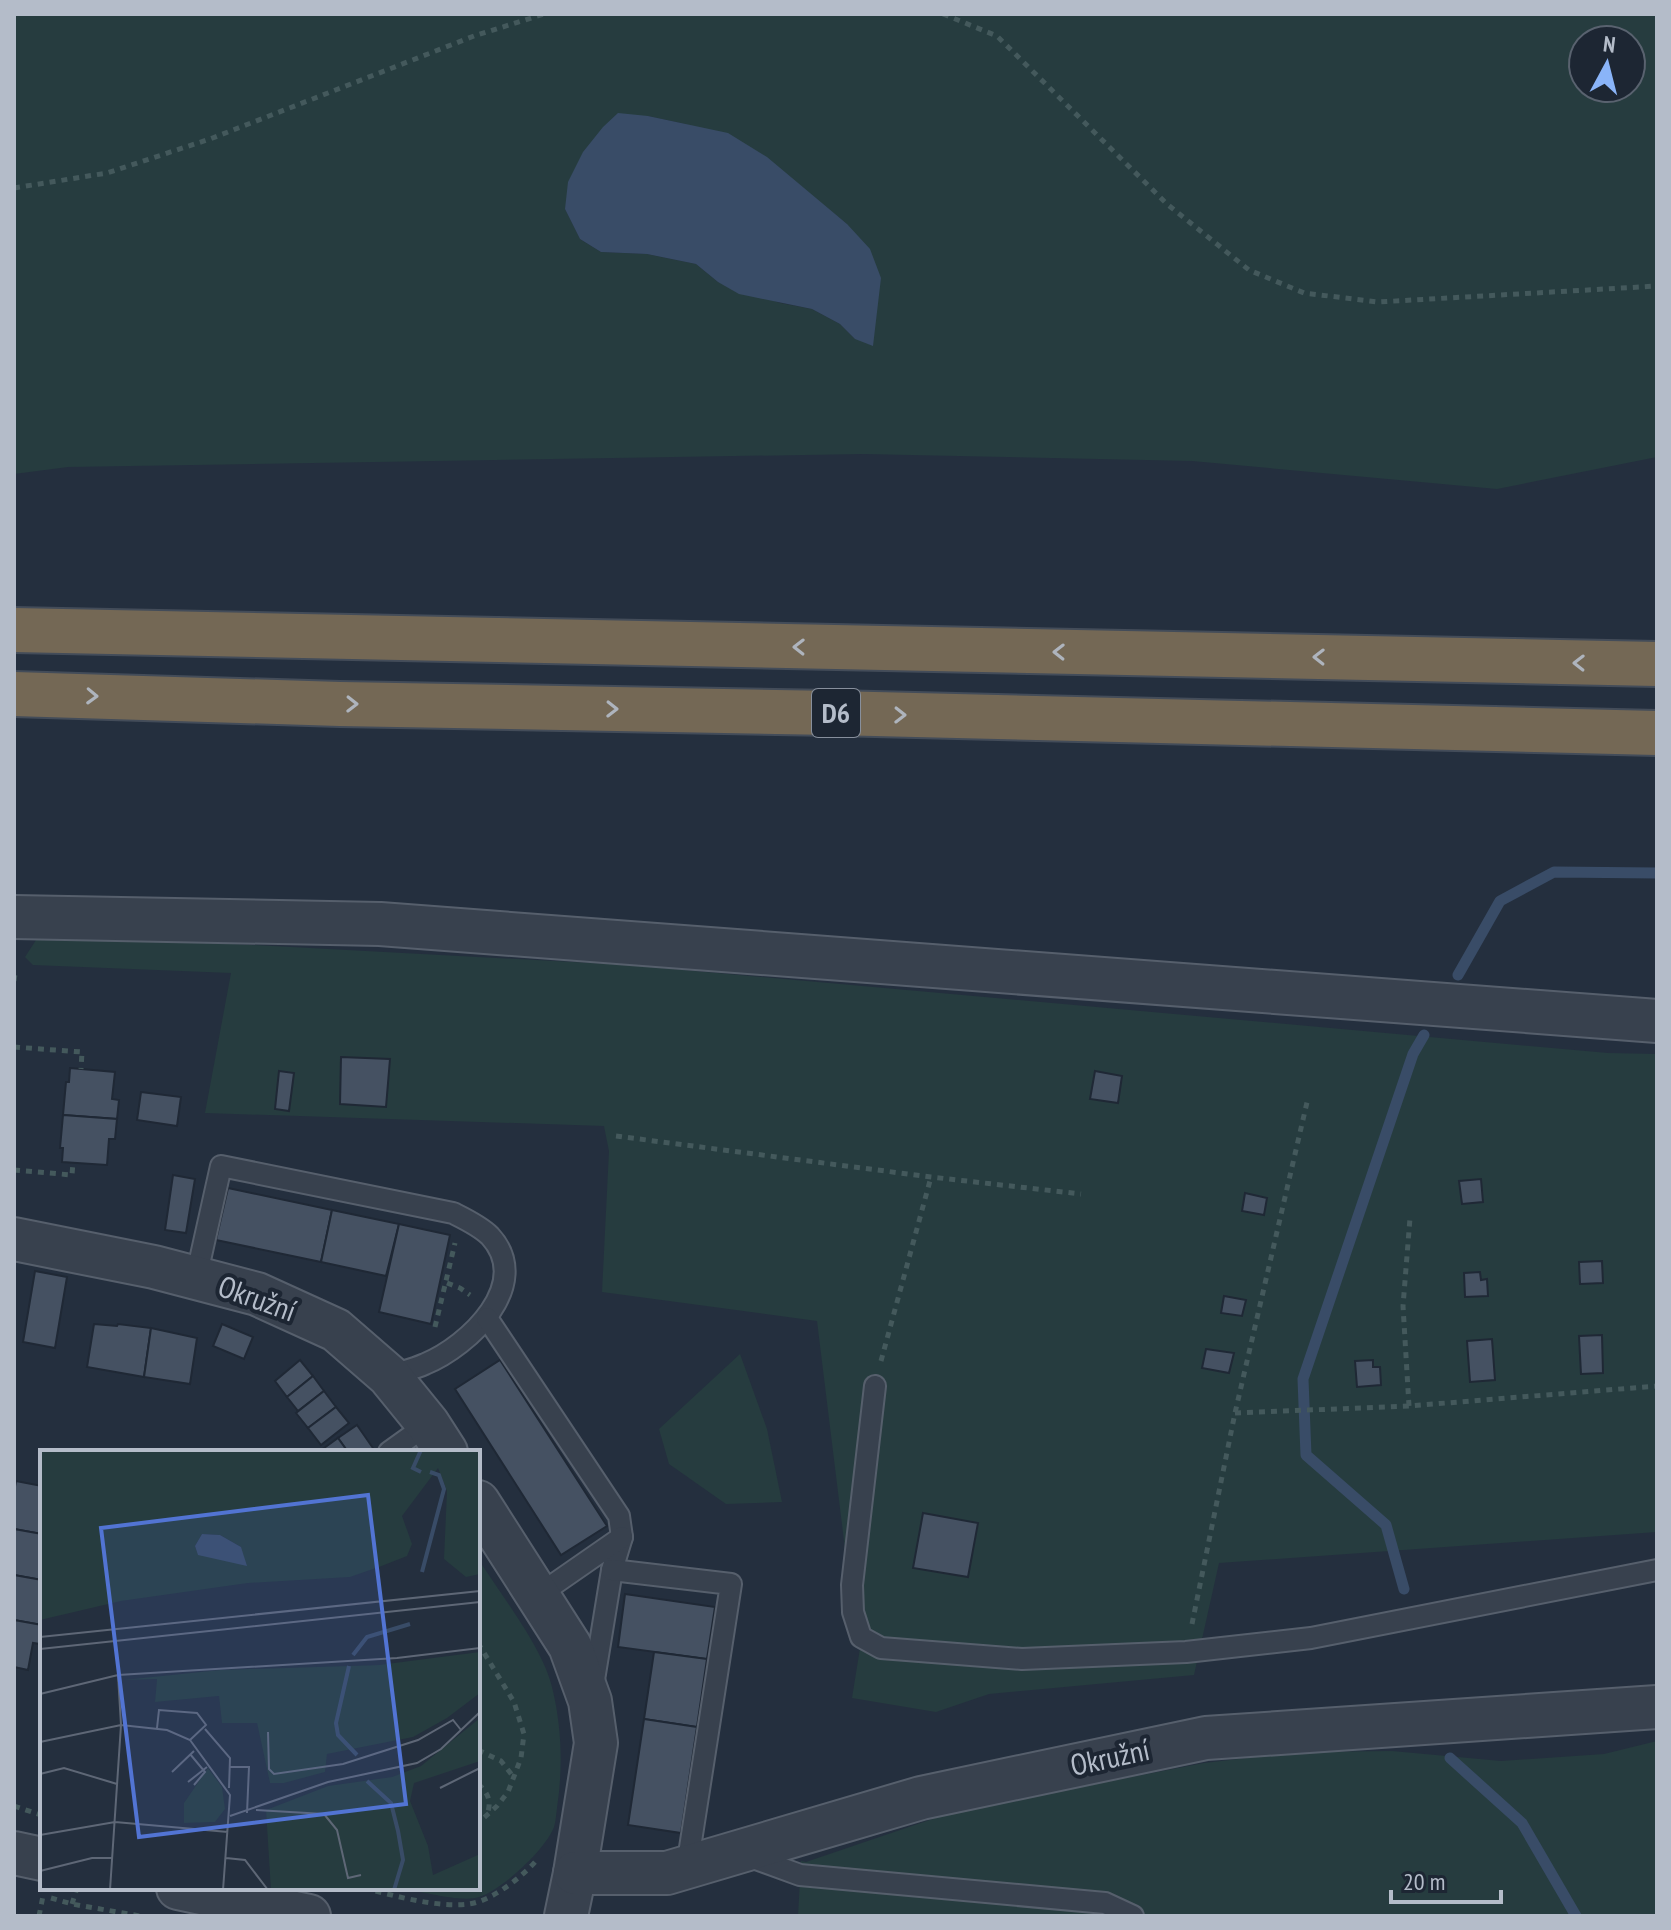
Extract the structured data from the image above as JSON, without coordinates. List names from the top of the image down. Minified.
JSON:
{"streets":{"highway":["D6"],"street":["Okružní"]},"scale_bar":"20 m","north":"top"}
